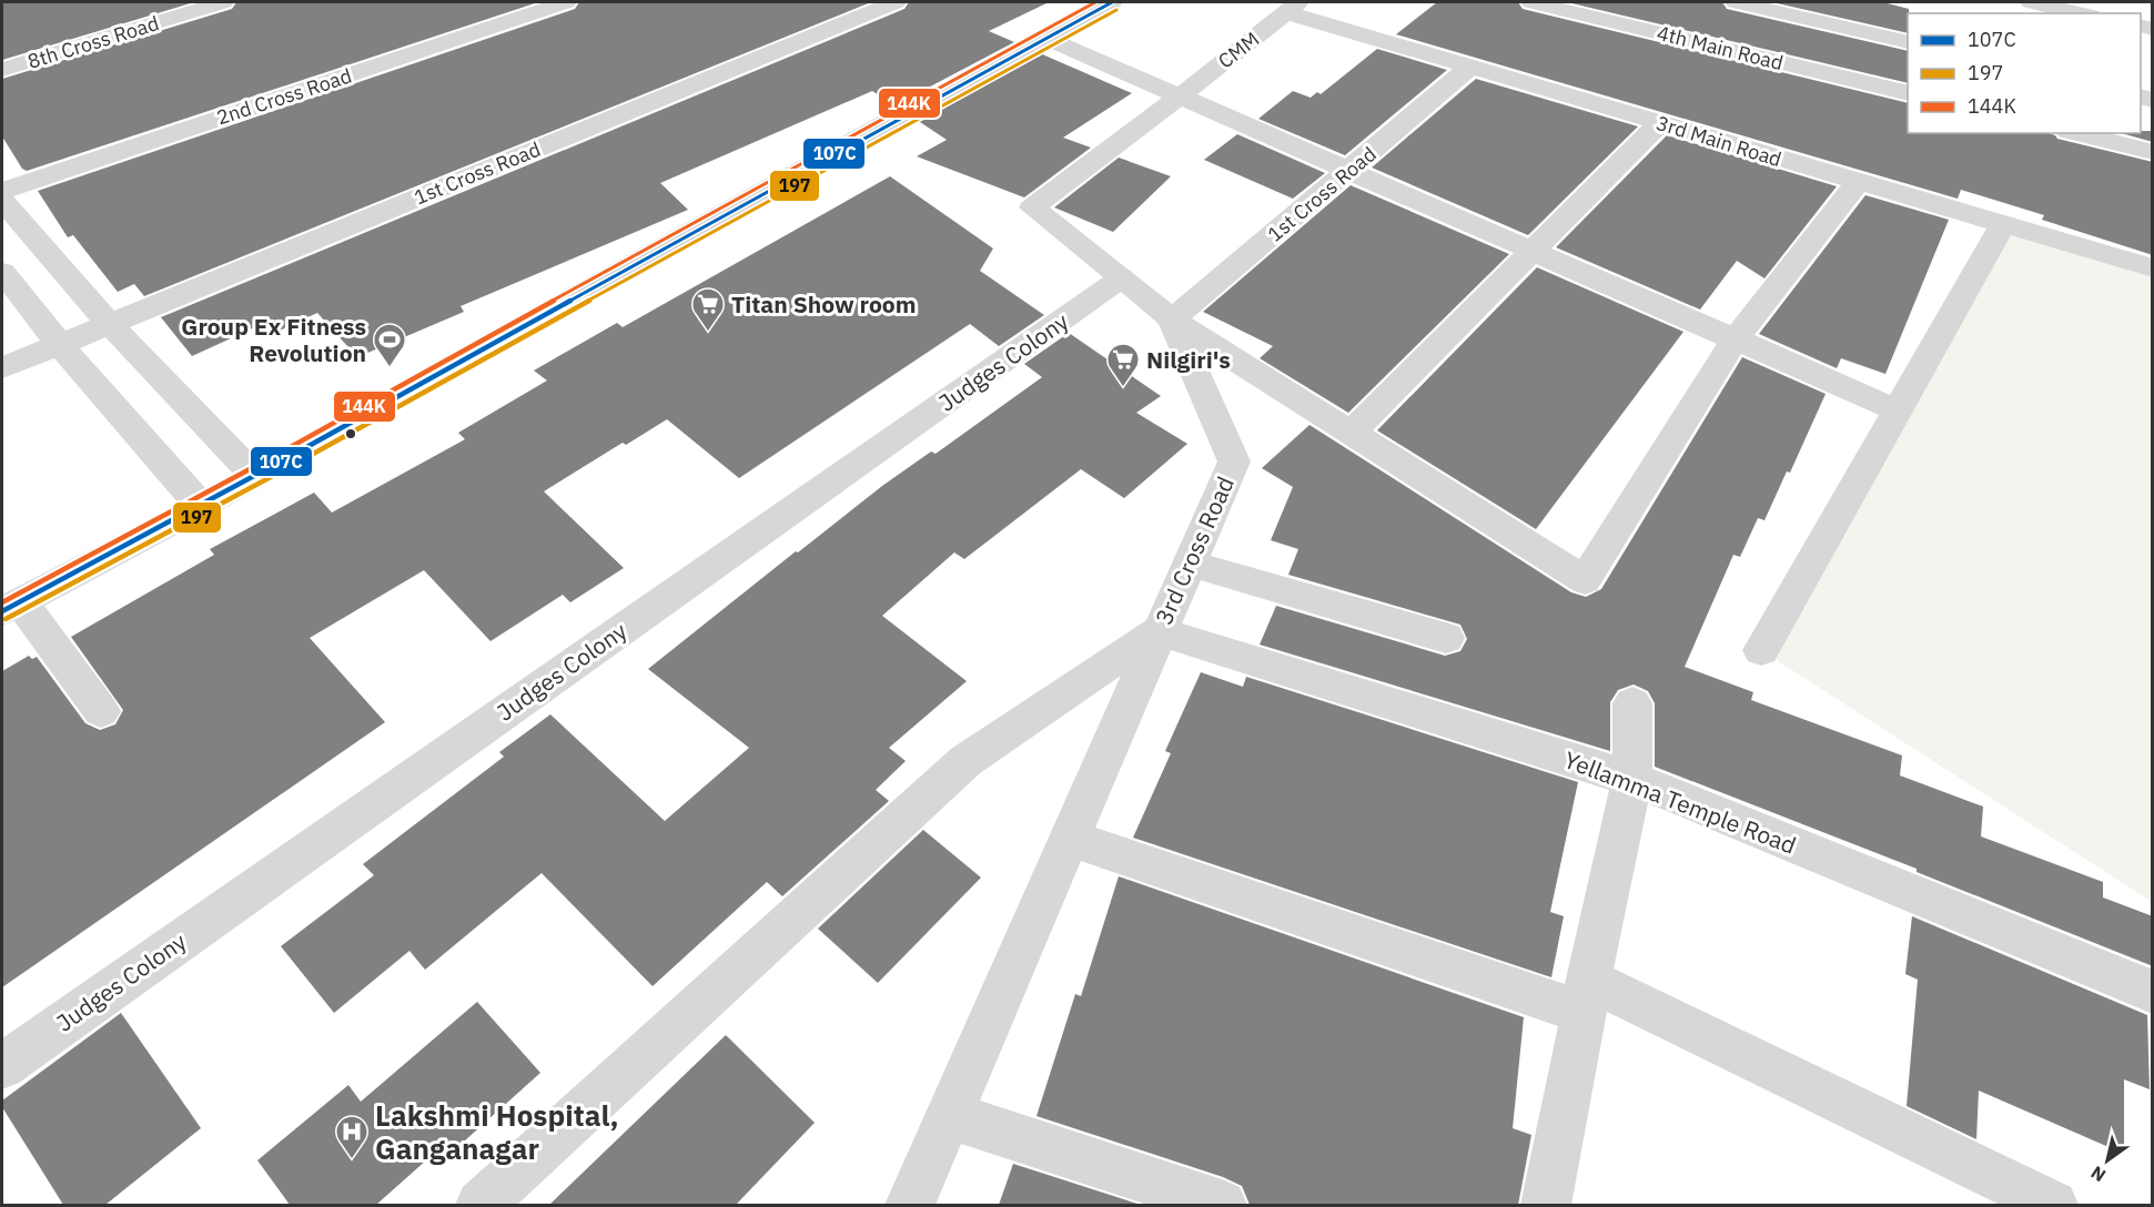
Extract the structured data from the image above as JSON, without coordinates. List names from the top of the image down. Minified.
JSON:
{"streets":{"street":["8th Cross Road","4th Main Road","CMM","2nd Cross Road","3rd Main Road","1st Cross Road","Judges Colony","3rd Cross Road","Yellamma Temple Road"]},"crossings":[["CMM","3rd Main Road"],["CMM","3rd Cross Road"],["3rd Main Road","1st Cross Road"],["1st Cross Road","3rd Cross Road"],["Judges Colony","3rd Cross Road"],["3rd Cross Road","Yellamma Temple Road"]],"places":{"supermarket":["Titan Show room","Nilgiri's"],"sports":["Group Ex Fitness Revolution"],"hospital":["Lakshmi Hospital, Ganganagar"]},"lines":["transit line 107C","transit line 144K","transit line 197"],"legend":["107C","197","144K"],"north":"bottom left"}
